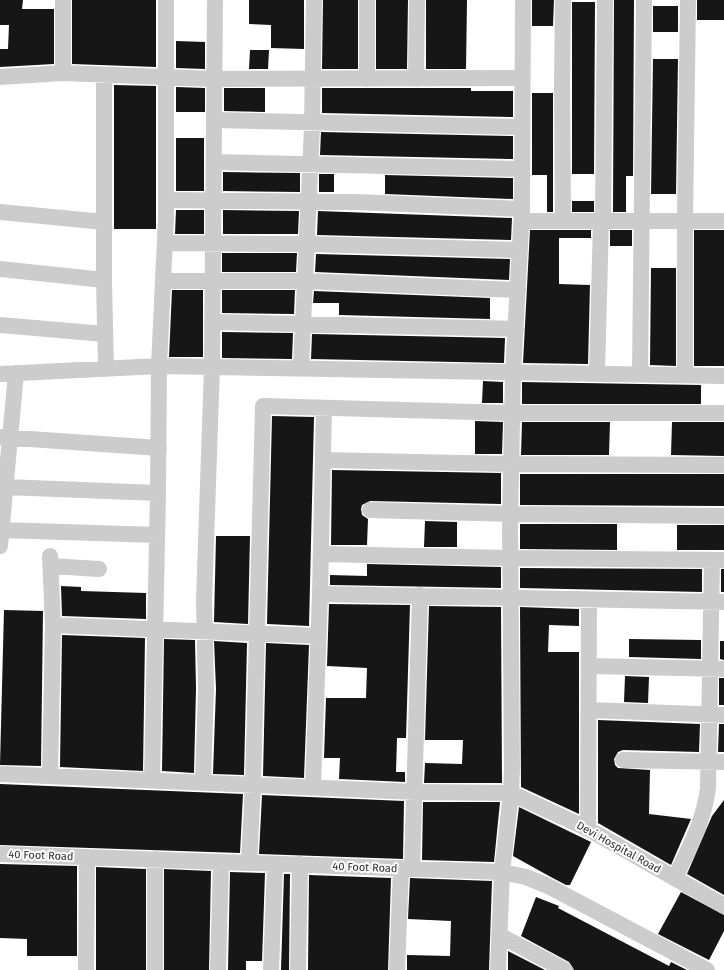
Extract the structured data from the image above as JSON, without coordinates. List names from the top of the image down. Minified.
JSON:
{"streets":{"street":["Devi Hospital Road","40 Foot Road"]}}
